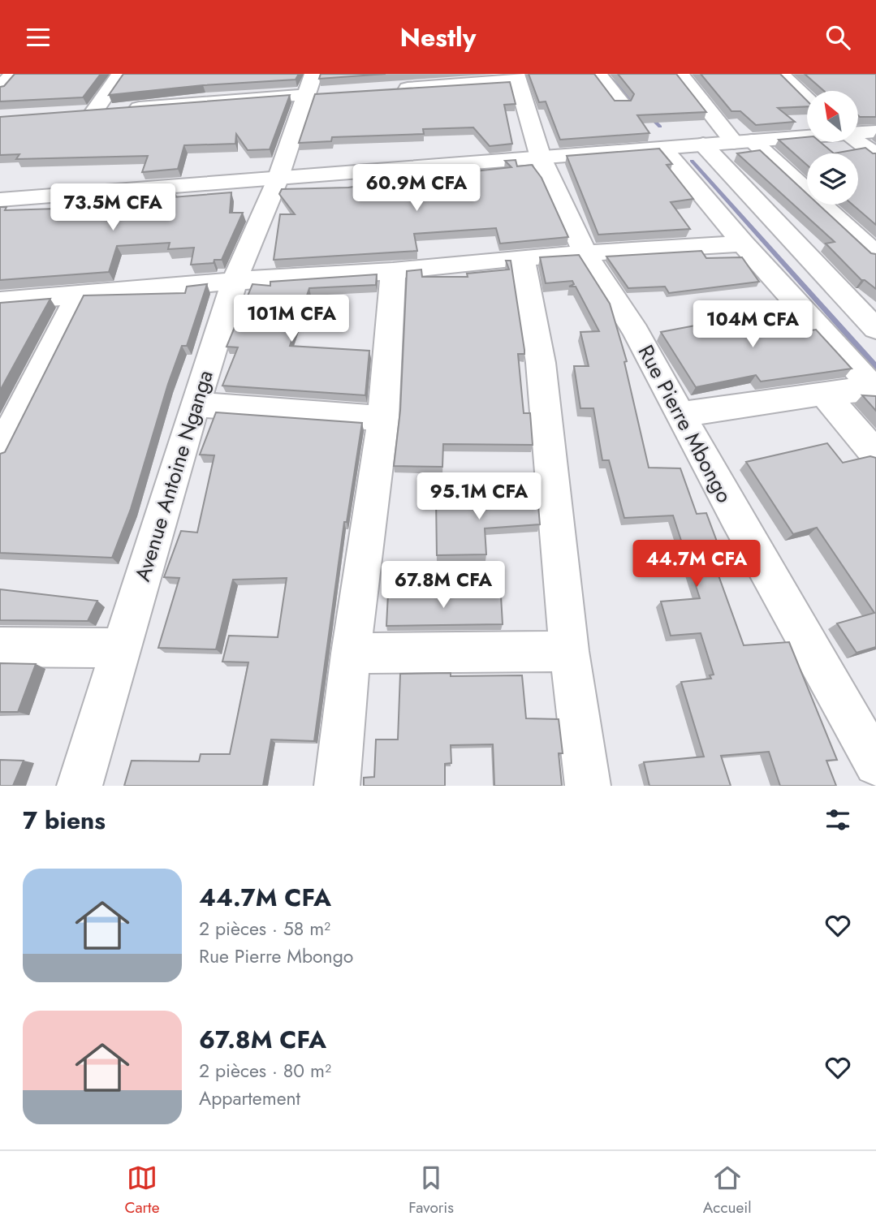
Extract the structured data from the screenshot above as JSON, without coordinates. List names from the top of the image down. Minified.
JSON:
{"streets":{"street":["Rue Pierre Mbongo","Avenue Antoine Nganga"]},"north":"top left","page":{"header":"Nestly","price":["60.9M CFA","73.5M CFA","101M CFA","104M CFA","95.1M CFA","44.7M CFA","67.8M CFA"],"heading":"7 biens","list":[{"name":"44.7M CFA","note":"2 pièces · 58 m² · Rue Pierre Mbongo"},{"name":"67.8M CFA","note":"2 pièces · 80 m² · Appartement"}],"tabs":["Carte","Favoris","Accueil"]}}
